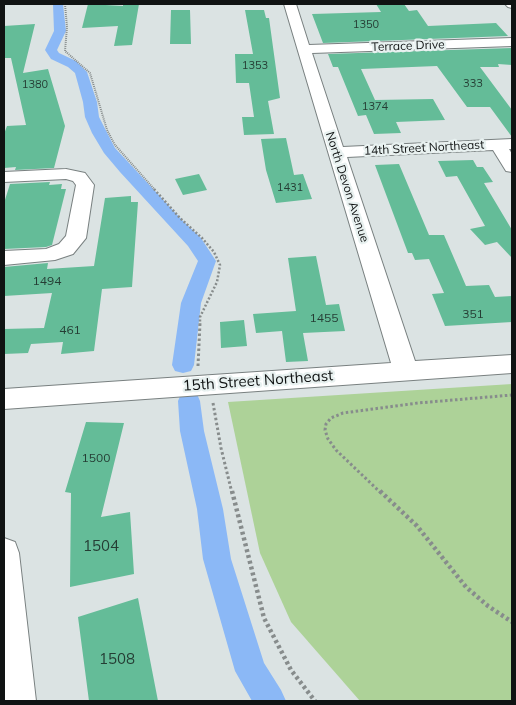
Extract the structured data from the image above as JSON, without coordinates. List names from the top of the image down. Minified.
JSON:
{"streets":{"street":["Terrace Drive","14th Street Northeast","North Devon Avenue","15th Street Northeast"]},"crossings":[["Terrace Drive","North Devon Avenue"],["14th Street Northeast","North Devon Avenue"],["North Devon Avenue","15th Street Northeast"]],"house_numbers":["1350","1353","333","1380","1374","1431","1494","351","1455","461","1500","1504","1508"]}
